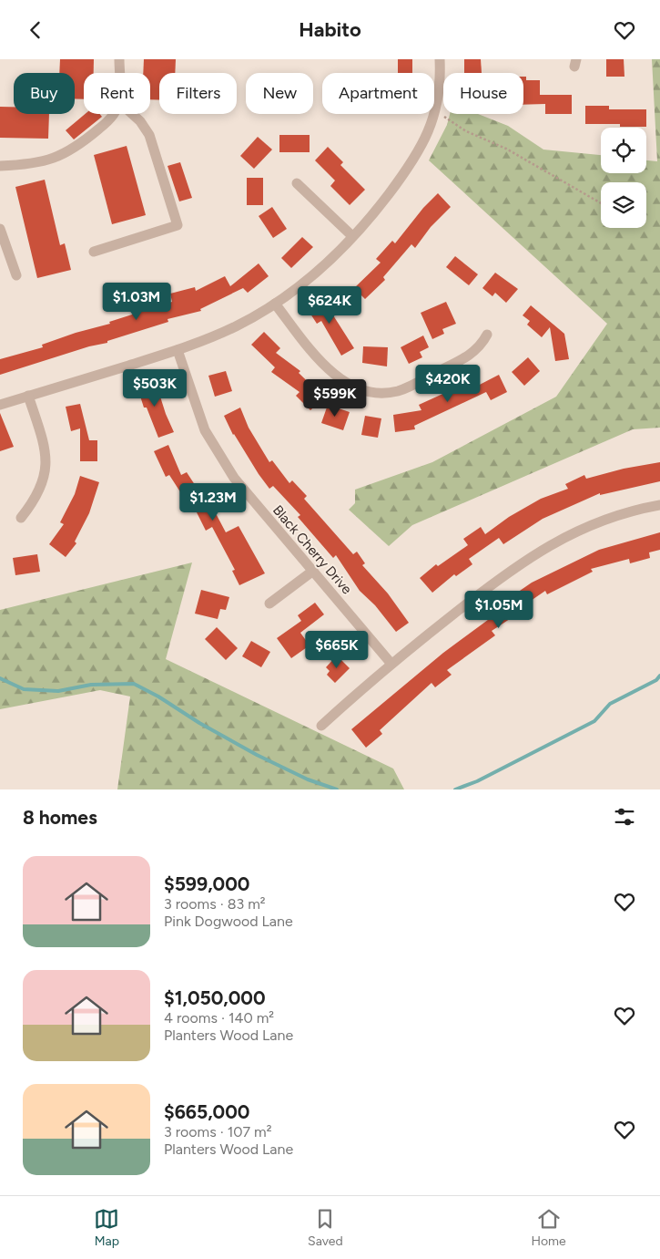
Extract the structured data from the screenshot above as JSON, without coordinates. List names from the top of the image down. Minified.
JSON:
{"streets":{"street":["Black Cherry Drive"]},"page":{"header":"Habito","chip":["Buy","Rent","Filters","New","Apartment","House"],"price":["$1.03M","$624K","$420K","$503K","$599K","$1.23M","$1.05M","$665K"],"heading":"8 homes","list":[{"name":"$599,000","note":"3 rooms · 83 m² · Pink Dogwood Lane"},{"name":"$1,050,000","note":"4 rooms · 140 m² · Planters Wood Lane"},{"name":"$665,000","note":"3 rooms · 107 m² · Planters Wood Lane"}],"tabs":["Map","Saved","Home"]}}
